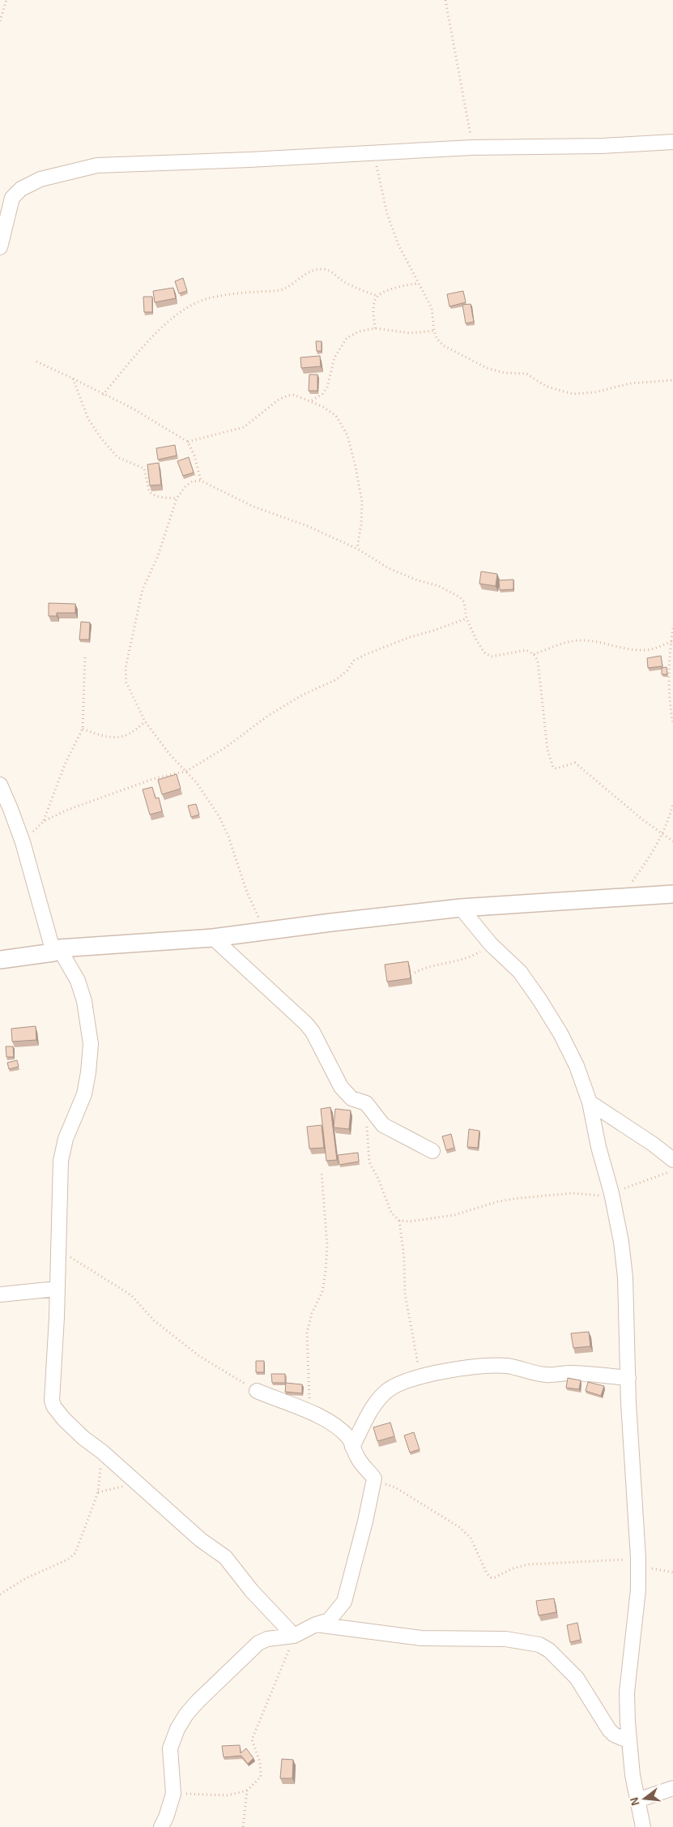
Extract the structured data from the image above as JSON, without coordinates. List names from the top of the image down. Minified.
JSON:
{"north":"left"}
